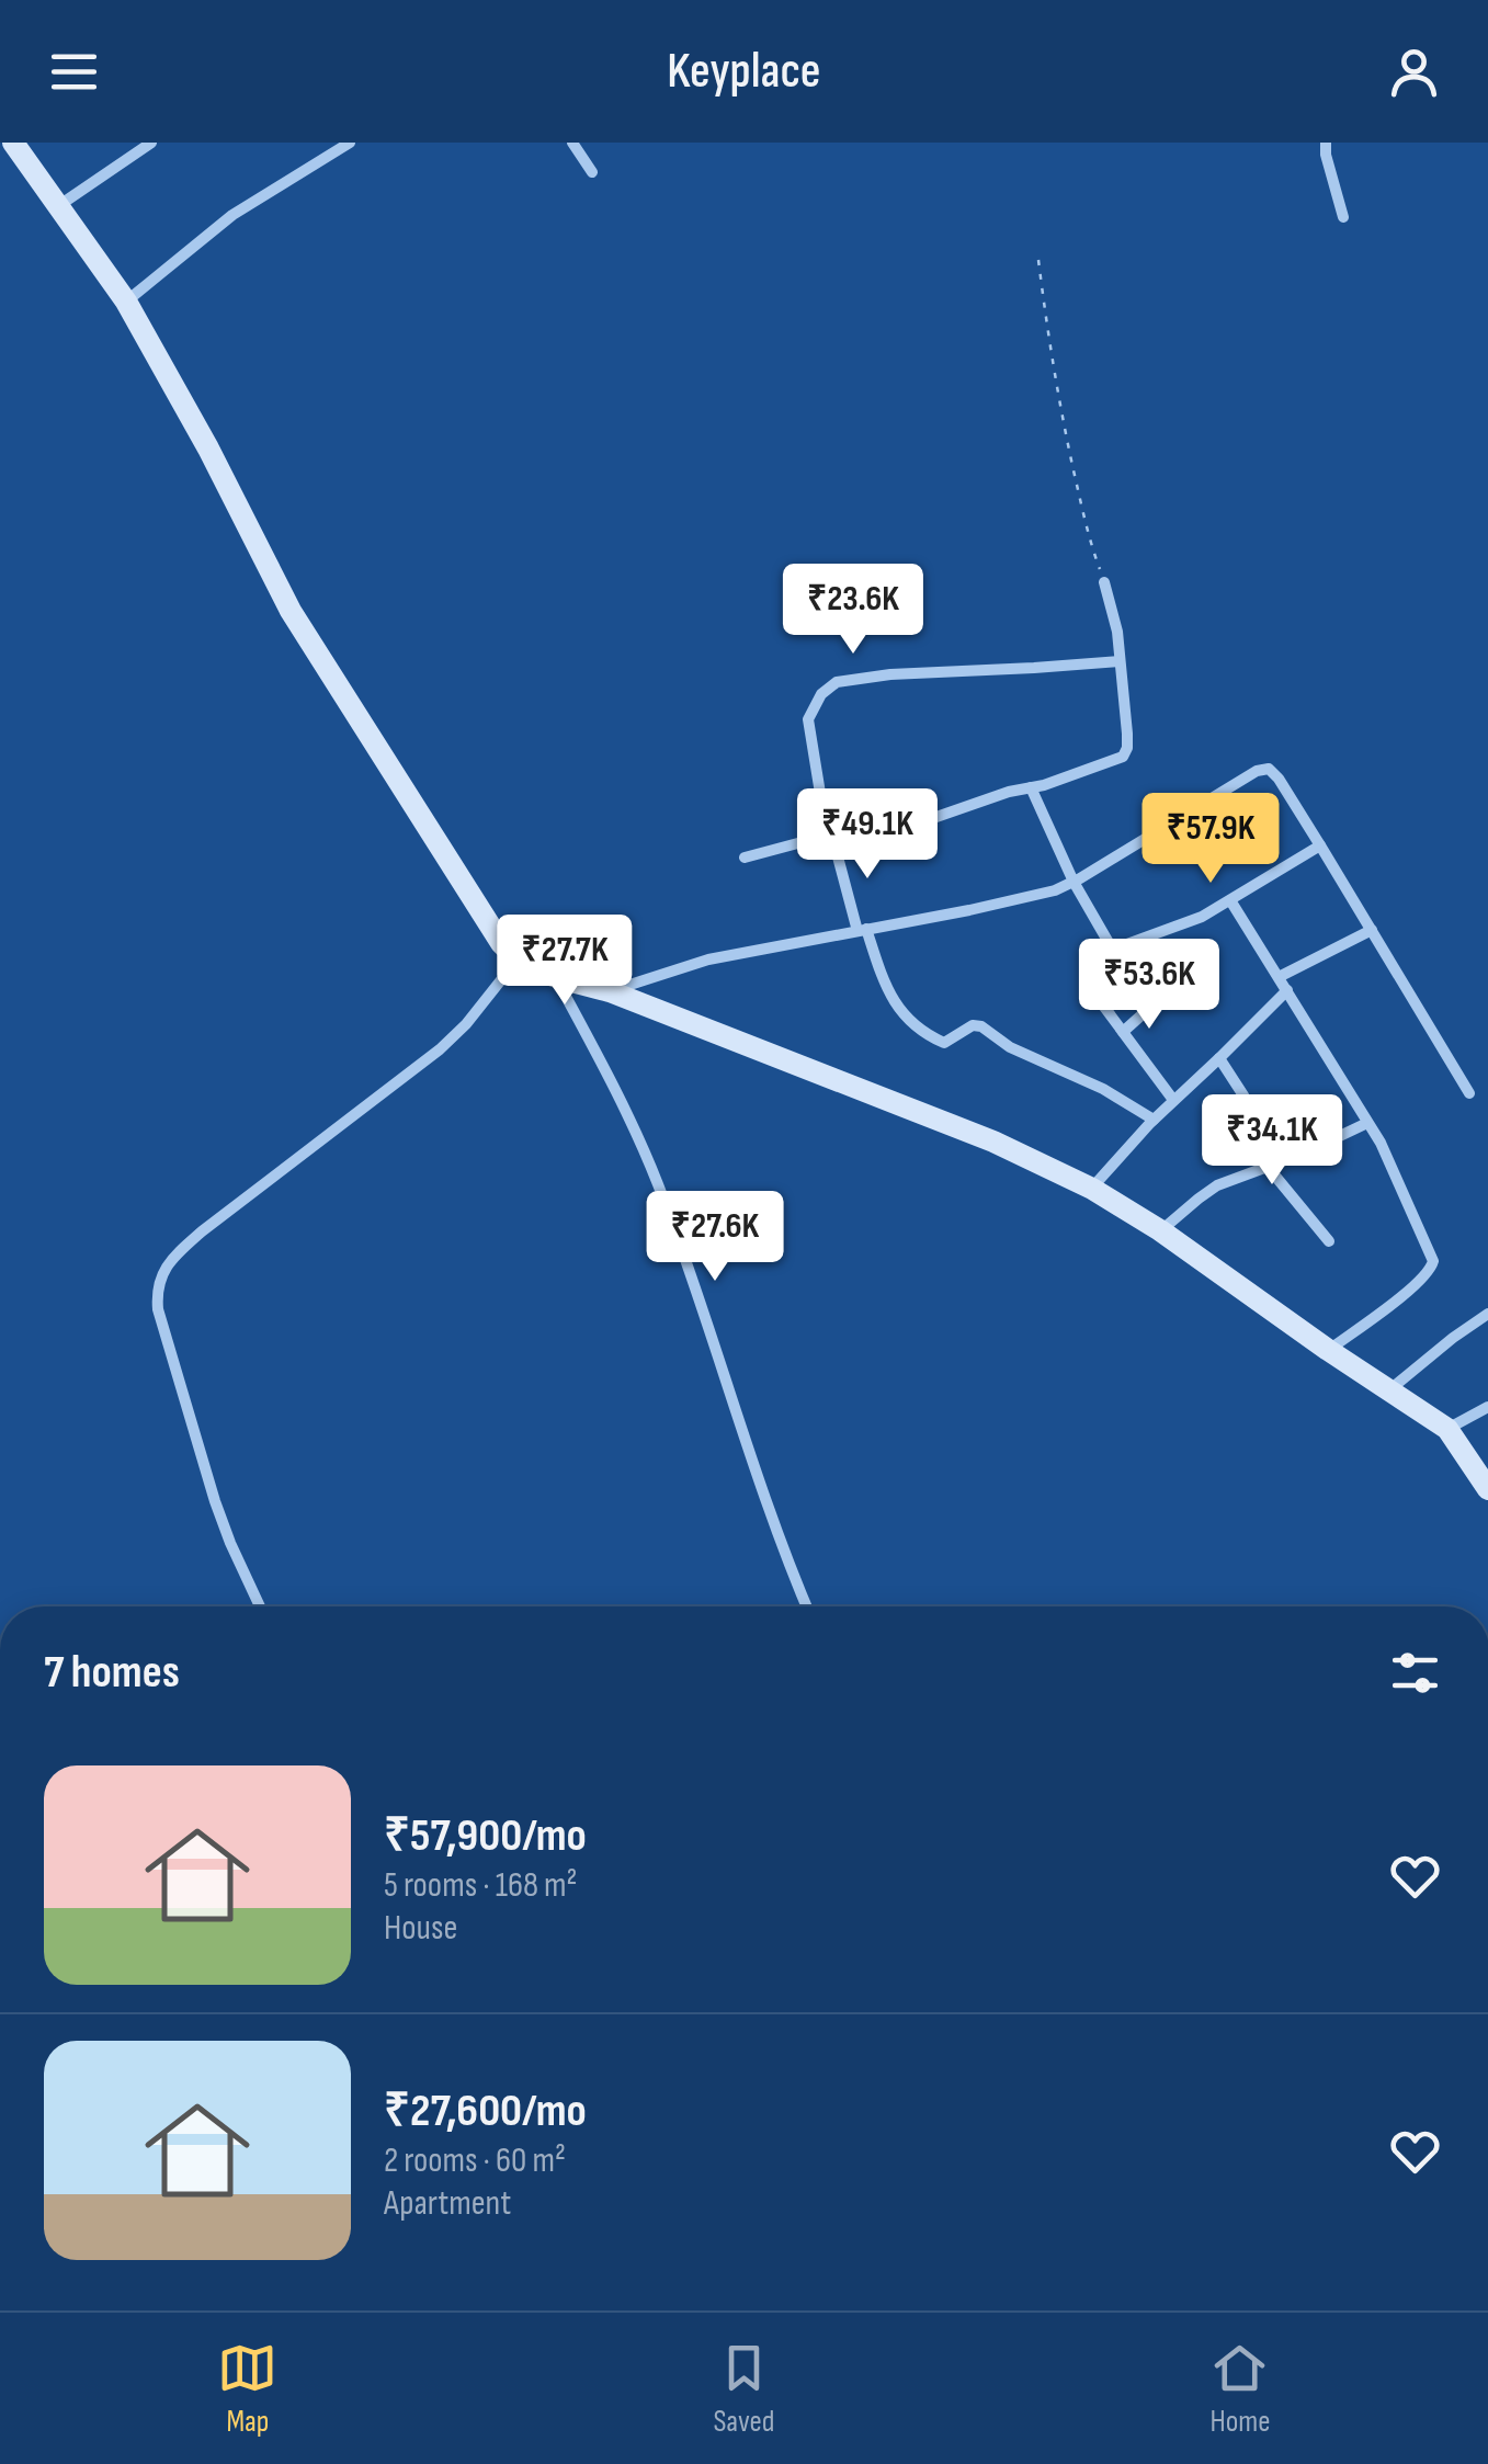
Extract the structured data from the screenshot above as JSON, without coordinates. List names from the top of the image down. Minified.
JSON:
{"page":{"header":"Keyplace","price":["₹23.6K","₹49.1K","₹57.9K","₹27.7K","₹53.6K","₹34.1K","₹27.6K"],"heading":"7 homes","list":[{"name":"₹57,900/mo","note":"5 rooms · 168 m² · House"},{"name":"₹27,600/mo","note":"2 rooms · 60 m² · Apartment"}],"tabs":["Map","Saved","Home"]}}
